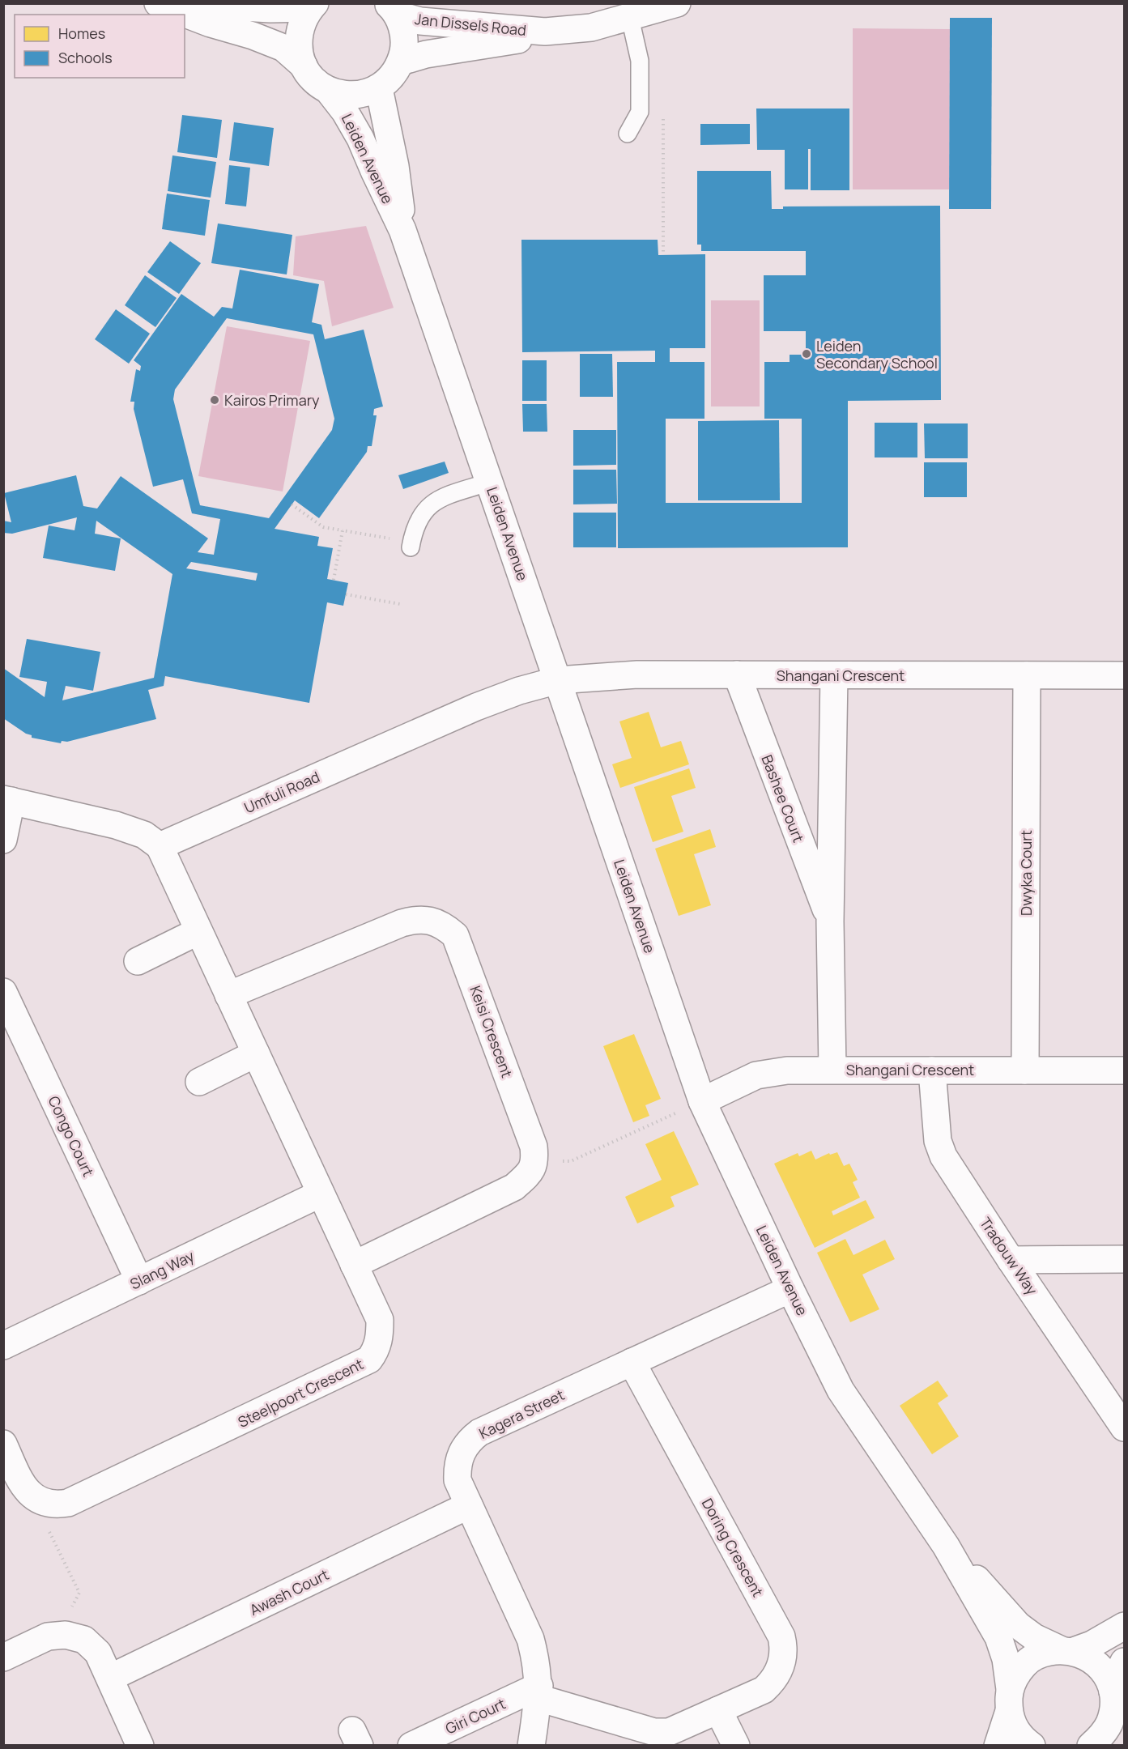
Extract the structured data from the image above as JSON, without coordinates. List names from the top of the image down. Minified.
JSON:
{"streets":{"street":["Jan Dissels Road","Leiden Avenue","Shangani Crescent","Umfuli Road","Bashee Court","Dwyka Court","Keisi Crescent","Congo Court","Tradouw Way","Slang Way","Steelpoort Crescent","Kagera Street","Doring Crescent","Awash Court","Giri Court"]},"crossings":[["Leiden Avenue","Shangani Crescent"],["Leiden Avenue","Umfuli Road"],["Leiden Avenue","Kagera Street"],["Shangani Crescent","Umfuli Road"],["Shangani Crescent","Bashee Court"],["Shangani Crescent","Dwyka Court"],["Shangani Crescent","Tradouw Way"],["Umfuli Road","Steelpoort Crescent"],["Keisi Crescent","Steelpoort Crescent"],["Congo Court","Slang Way"],["Slang Way","Steelpoort Crescent"],["Kagera Street","Doring Crescent"],["Kagera Street","Awash Court"],["Kagera Street","Giri Court"],["Doring Crescent","Giri Court"]],"places":["Leiden Secondary School","Kairos Primary"],"legend":["Homes","Schools"]}
